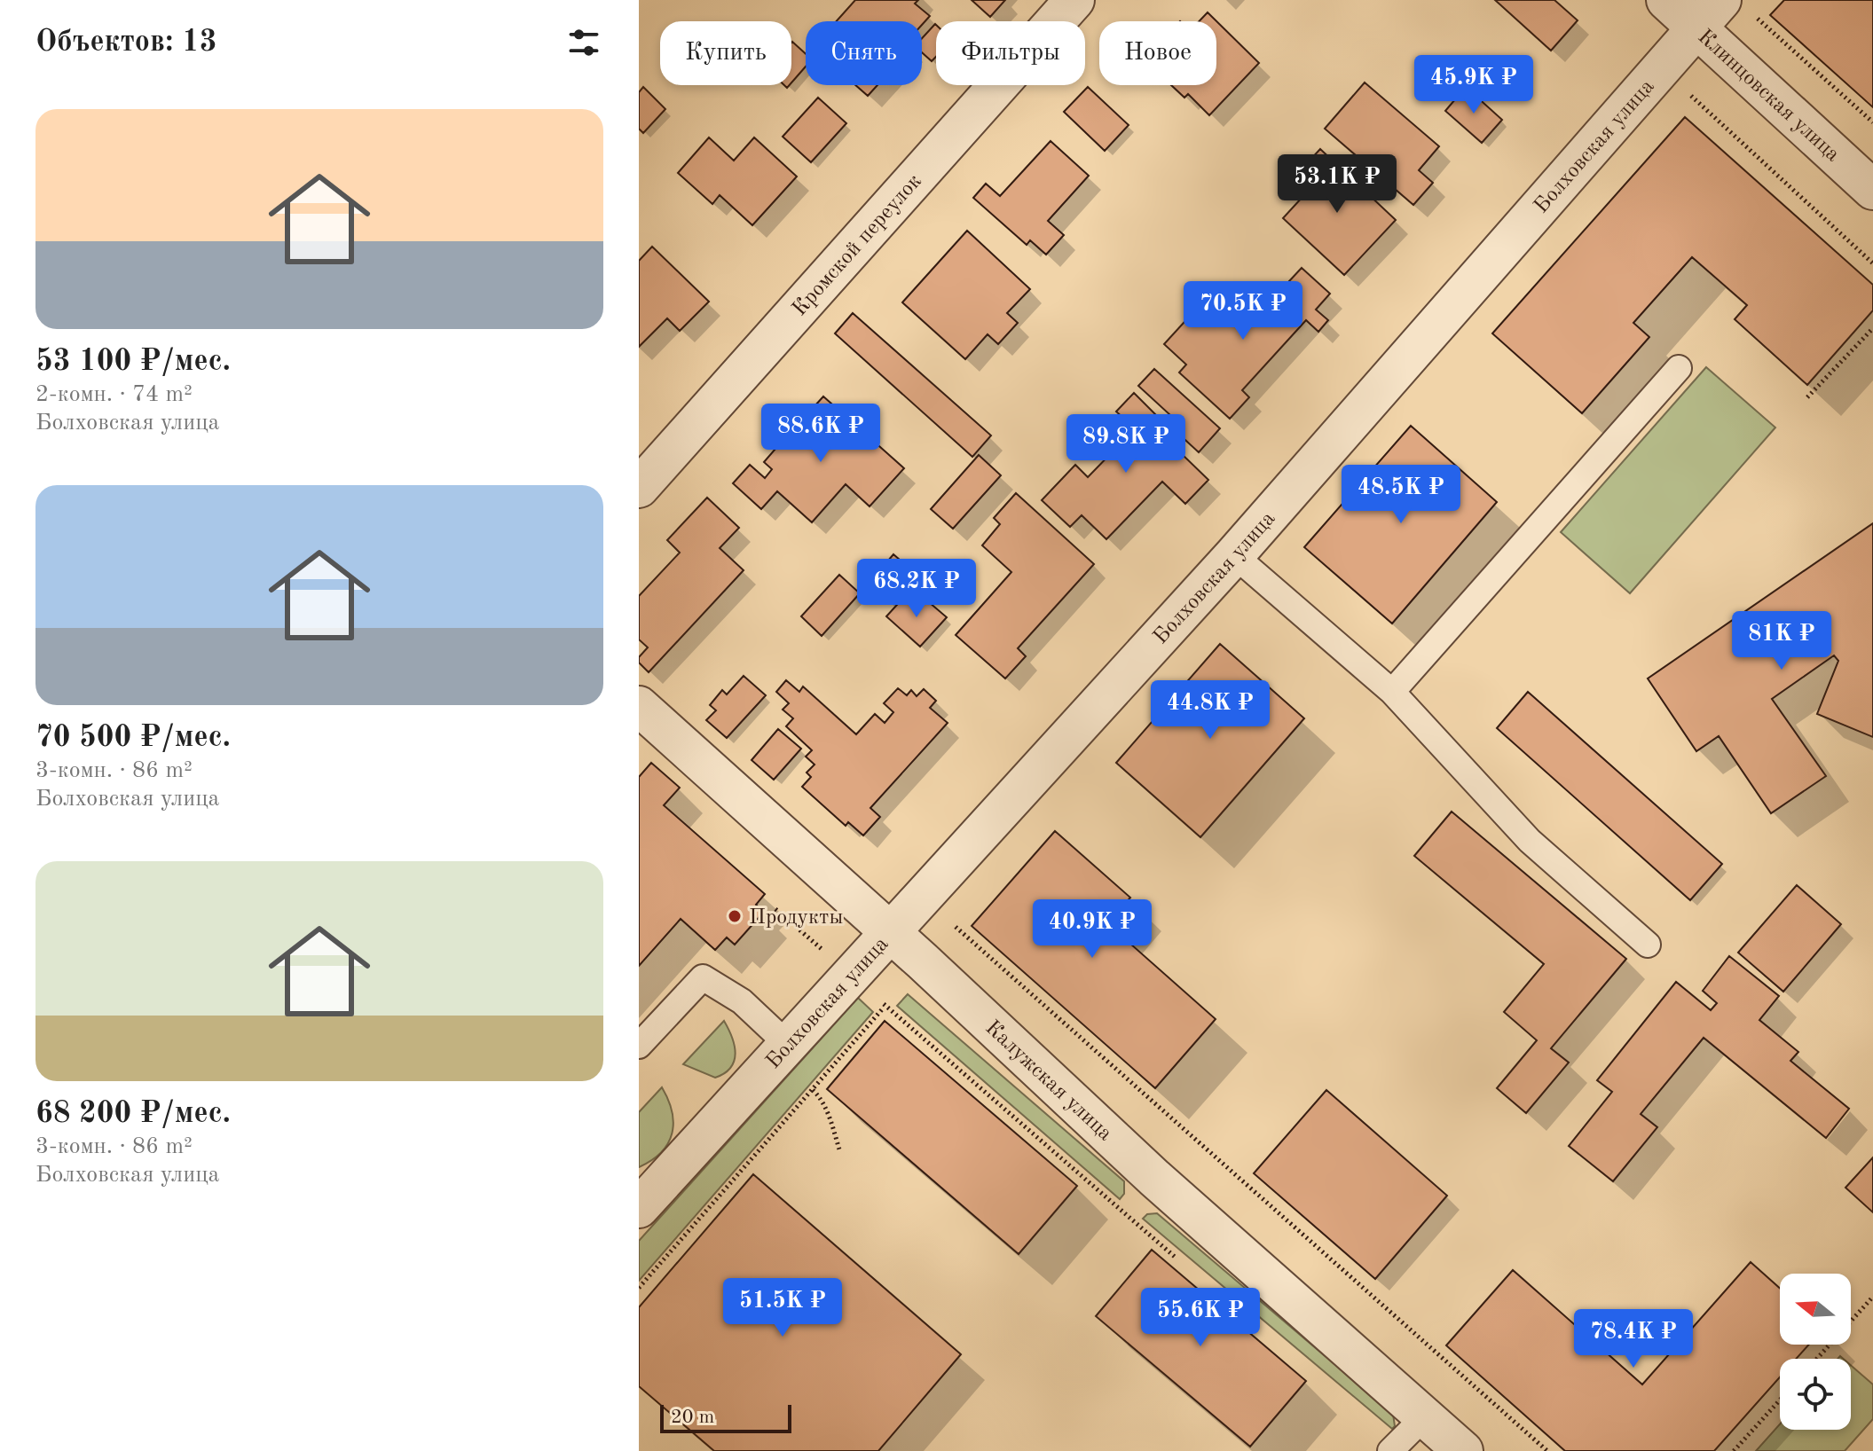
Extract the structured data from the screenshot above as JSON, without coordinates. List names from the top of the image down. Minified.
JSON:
{"streets":{"street":["Клинцовская улица","Болховская улица","Кромской переулок","Калужская улица"]},"crossings":[["Клинцовская улица","Болховская улица"],["Болховская улица","Калужская улица"]],"places":["Продукты"],"scale_bar":"20 m","north":"left","page":{"heading":"Объектов: 13","chip":["Купить","Снять","Фильтры","Новое"],"price":["45.9K ₽","53.1K ₽","70.5K ₽","88.6K ₽","89.8K ₽","48.5K ₽","68.2K ₽","81K ₽","44.8K ₽","40.9K ₽","51.5K ₽","55.6K ₽","78.4K ₽"],"list":[{"name":"53 100 ₽/мес.","note":"2-комн. · 74 m² · Болховская улица"},{"name":"70 500 ₽/мес.","note":"3-комн. · 86 m² · Болховская улица"},{"name":"68 200 ₽/мес.","note":"3-комн. · 86 m² · Болховская улица"}],"scale":"20 m"}}
